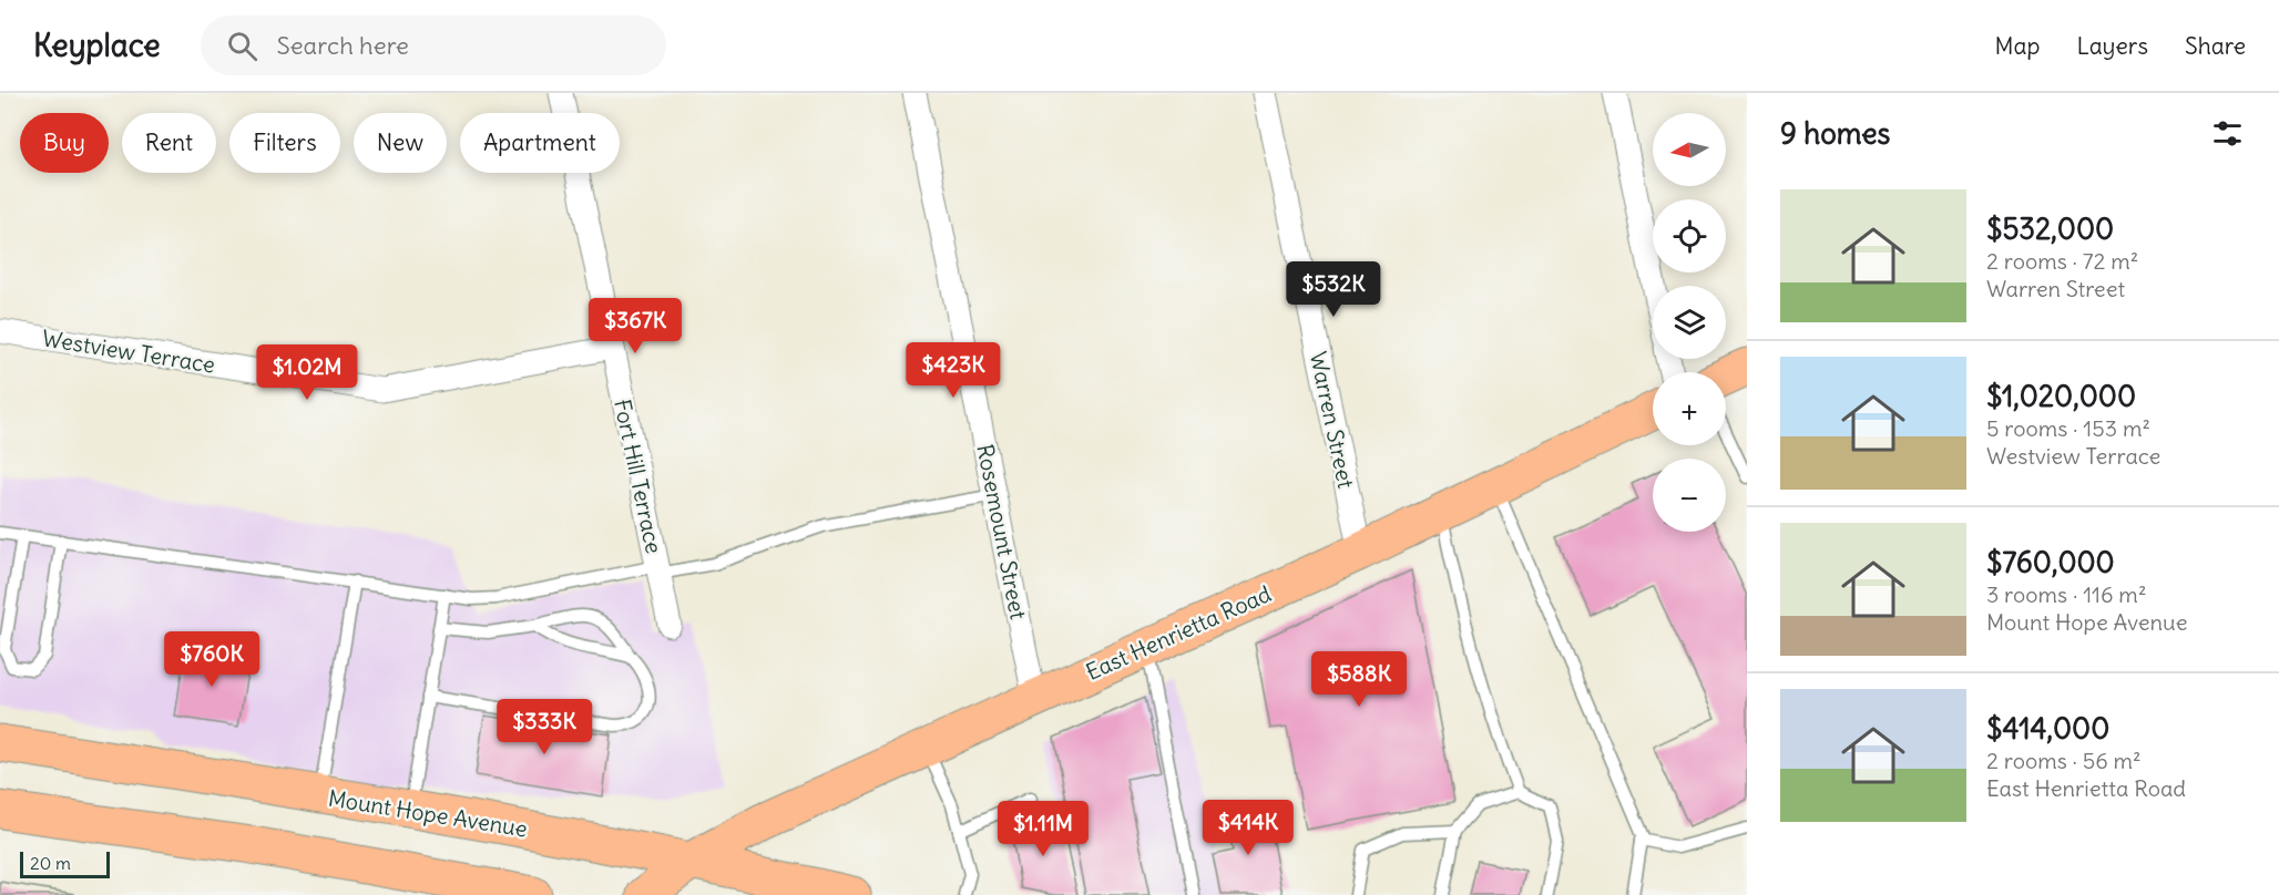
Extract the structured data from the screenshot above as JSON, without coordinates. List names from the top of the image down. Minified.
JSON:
{"streets":{"main road":["East Henrietta Road","Mount Hope Avenue"],"street":["Westview Terrace","Warren Street","Fort Hill Terrace","Rosemount Street"]},"crossings":[["Westview Terrace","Fort Hill Terrace"],["Warren Street","East Henrietta Road"],["Rosemount Street","East Henrietta Road"],["East Henrietta Road","Mount Hope Avenue"]],"scale_bar":"20 m","north":"left","page":{"header":"Keyplace","search":"Search here","nav":["Map","Layers","Share"],"heading":"9 homes","map_buttons":["+","−"],"chip":["Buy","Rent","Filters","New","Apartment"],"list":[{"name":"$532,000","note":"2 rooms · 72 m² · Warren Street"},{"name":"$1,020,000","note":"5 rooms · 153 m² · Westview Terrace"},{"name":"$760,000","note":"3 rooms · 116 m² · Mount Hope Avenue"},{"name":"$414,000","note":"2 rooms · 56 m² · East Henrietta Road"}],"price":["$532K","$367K","$423K","$1.02M","$760K","$588K","$333K","$414K","$1.11M"],"scale":"20 m"}}
